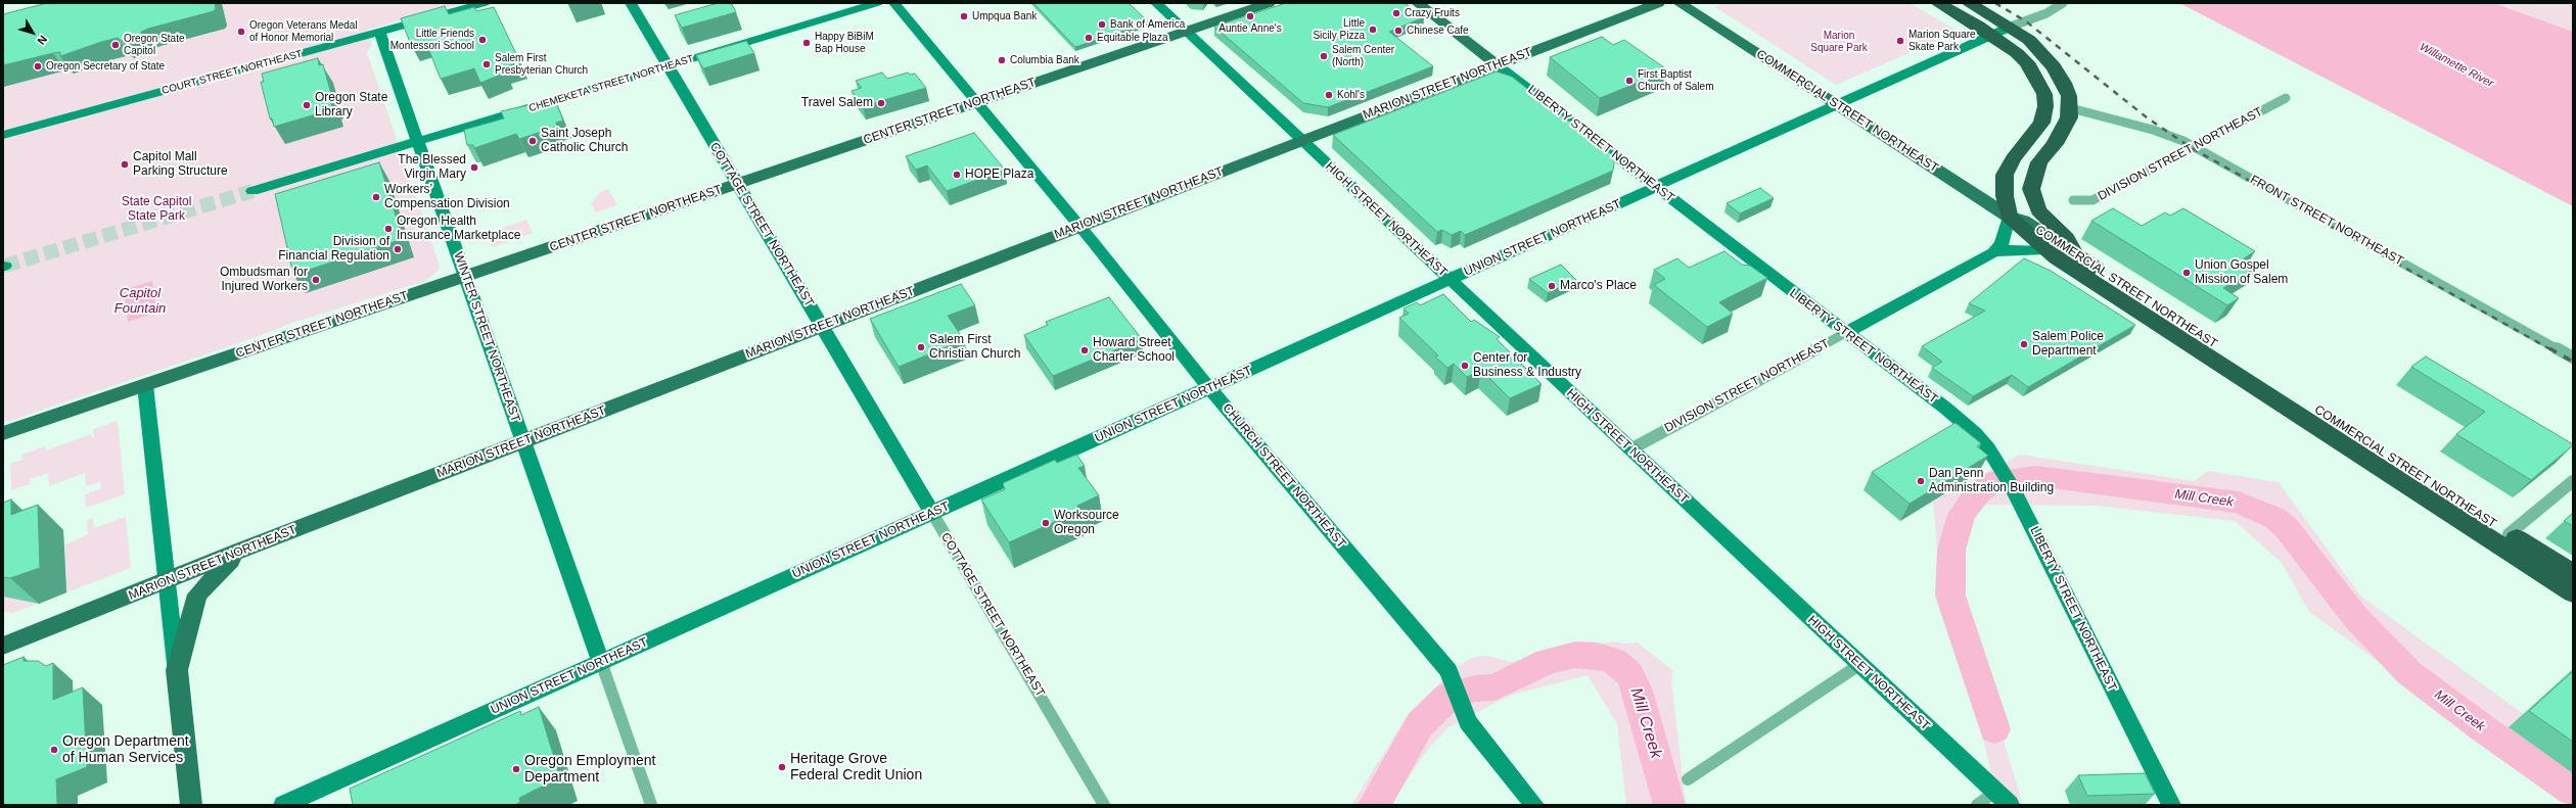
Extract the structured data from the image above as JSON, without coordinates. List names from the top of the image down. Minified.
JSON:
{"streets":{"highway":["COMMERCIAL STREET NORTHEAST"],"main road":["MARION STREET NORTHEAST","CENTER STREET NORTHEAST","LIBERTY STREET NORTHEAST"],"street":["COURT STREET NORTHEAST","CHEMEKETA STREET NORTHEAST","DIVISION STREET NORTHEAST","HIGH STREET NORTHEAST","FRONT STREET NORTHEAST","COTTAGE STREET NORTHEAST","UNION STREET NORTHEAST","WINTER STREET NORTHEAST","CHURCH STREET NORTHEAST"]},"crossings":[["COURT STREET NORTHEAST","WINTER STREET NORTHEAST"],["CHEMEKETA STREET NORTHEAST","COTTAGE STREET NORTHEAST"],["CHEMEKETA STREET NORTHEAST","WINTER STREET NORTHEAST"],["MARION STREET NORTHEAST","LIBERTY STREET NORTHEAST"],["MARION STREET NORTHEAST","HIGH STREET NORTHEAST"],["MARION STREET NORTHEAST","COTTAGE STREET NORTHEAST"],["MARION STREET NORTHEAST","WINTER STREET NORTHEAST"],["MARION STREET NORTHEAST","CHURCH STREET NORTHEAST"],["CENTER STREET NORTHEAST","HIGH STREET NORTHEAST"],["CENTER STREET NORTHEAST","COTTAGE STREET NORTHEAST"],["CENTER STREET NORTHEAST","WINTER STREET NORTHEAST"],["CENTER STREET NORTHEAST","CHURCH STREET NORTHEAST"],["COMMERCIAL STREET NORTHEAST","UNION STREET NORTHEAST"],["LIBERTY STREET NORTHEAST","DIVISION STREET NORTHEAST"],["LIBERTY STREET NORTHEAST","UNION STREET NORTHEAST"],["DIVISION STREET NORTHEAST","HIGH STREET NORTHEAST"],["DIVISION STREET NORTHEAST","FRONT STREET NORTHEAST"],["HIGH STREET NORTHEAST","UNION STREET NORTHEAST"],["COTTAGE STREET NORTHEAST","UNION STREET NORTHEAST"],["UNION STREET NORTHEAST","WINTER STREET NORTHEAST"],["UNION STREET NORTHEAST","CHURCH STREET NORTHEAST"]],"water":["Willamette River","Capitol Fountain","Mill Creek"],"parks":["Marion Square Park","State Capitol State Park"],"places":["Crazy Fruits","Umpqua Bank","Auntie Anne's","Bank of America","Little Sicily Pizza","Chinese Cafe","Oregon Veterans Medal of Honor Memorial","Equitable Plaza","Little Friends Montessori School","Marion Square Skate Park","Happy BiBiM Bap House","Oregon State Capitol","Salem Center (North)","Columbia Bank","Salem First Presbyterian Church","Oregon Secretary of State","First Baptist Church of Salem","Kohl's","Travel Salem","Oregon State Library","Saint Joseph Catholic Church","Capitol Mall Parking Structure","The Blessed Virgin Mary","HOPE Plaza","Workers’ Compensation Division","Oregon Health Insurance Marketplace","Division of Financial Regulation","Union Gospel Mission of Salem","Ombudsman for Injured Workers","Marco's Place","Salem Police Department","Salem First Christian Church","Howard Street Charter School","Center for Business & Industry","Dan Penn Administration Building","Worksource Oregon","Oregon Department of Human Services","Heritage Grove Federal Credit Union","Oregon Employment Department"],"north":"bottom right"}
